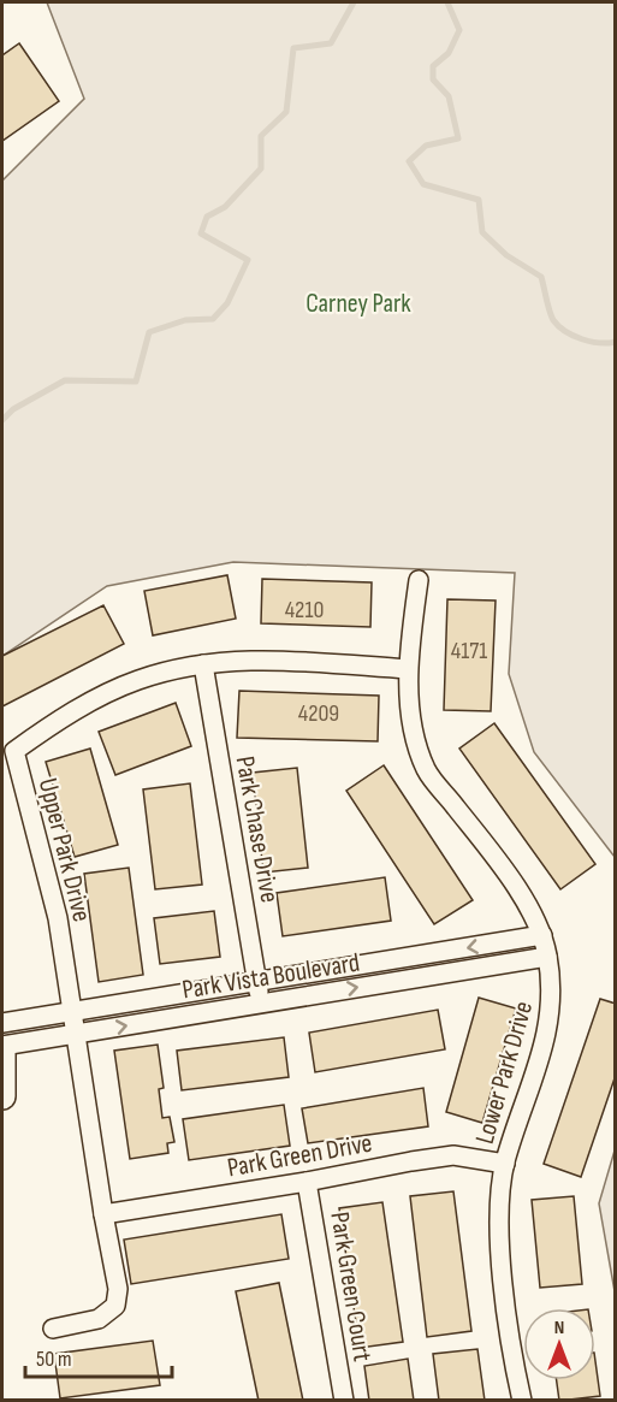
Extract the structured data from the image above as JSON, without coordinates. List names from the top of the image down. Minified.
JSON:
{"streets":{"street":["Park Chase Drive","Upper Park Drive","Park Vista Boulevard","Lower Park Drive","Park Green Drive","Park Green Court"]},"crossings":[["Park Chase Drive","Upper Park Drive"],["Park Chase Drive","Park Vista Boulevard"],["Upper Park Drive","Park Vista Boulevard"],["Upper Park Drive","Lower Park Drive"],["Upper Park Drive","Park Green Drive"],["Park Vista Boulevard","Lower Park Drive"],["Lower Park Drive","Park Green Drive"],["Park Green Drive","Park Green Court"]],"parks":["Carney Park"],"house_numbers":["4210","4171","4209"],"scale_bar":"50 m","north":"top"}
